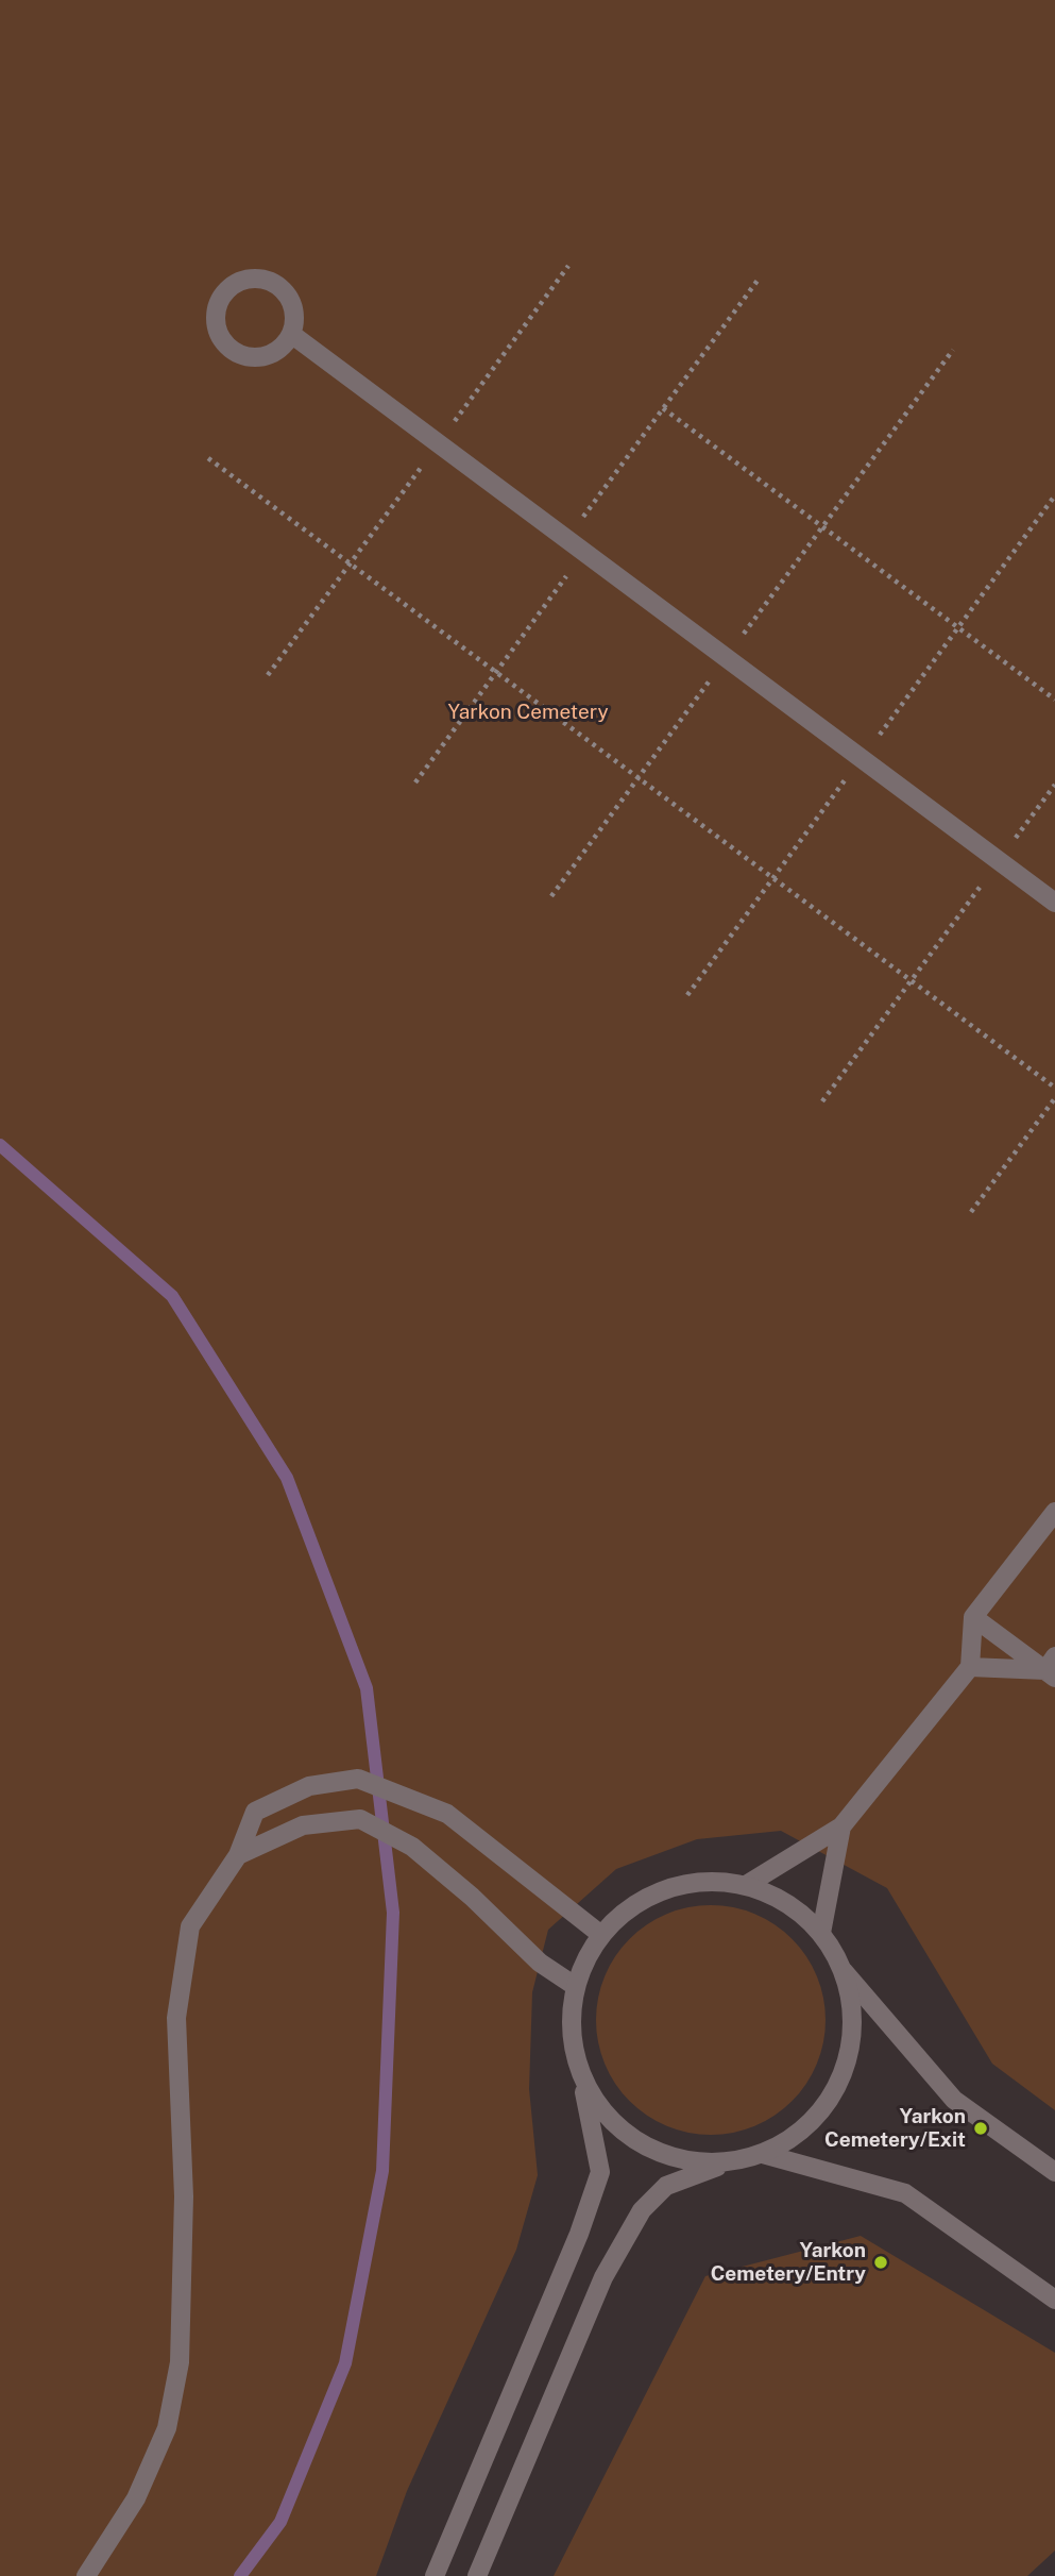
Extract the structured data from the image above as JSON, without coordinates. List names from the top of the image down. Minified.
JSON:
{"parks":["Yarkon Cemetery"],"places":["Yarkon Cemetery/Exit","Yarkon Cemetery/Entry"]}
